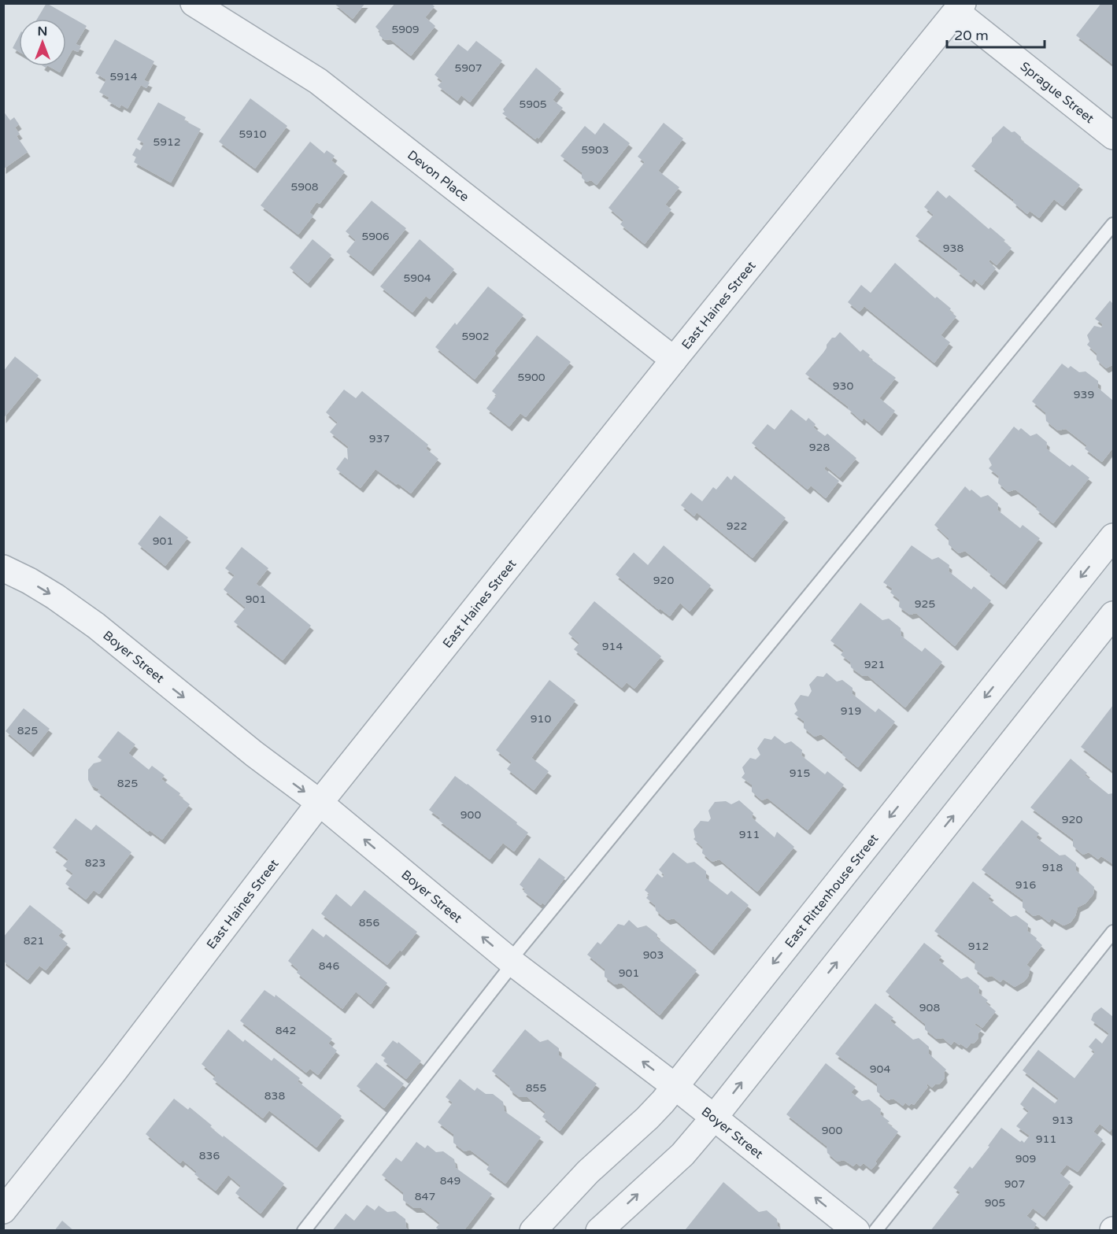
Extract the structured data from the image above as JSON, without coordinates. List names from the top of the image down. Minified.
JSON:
{"streets":{"street":["Sprague Street","Devon Place","East Haines Street","Boyer Street","East Rittenhouse Street"]},"crossings":[["Sprague Street","East Haines Street"],["Devon Place","East Haines Street"],["East Haines Street","Boyer Street"],["Boyer Street","East Rittenhouse Street"]],"house_numbers":["5909","5907","5914","5905","5910","5912","5903","5908","5906","938","5904","5902","5900","930","939","937","928","922","901","920","901","925","914","921","919","910","825","915","825","900","920","911","823","918","916","856","821","912","903","846","901","908","842","904","855","838","913","900","911","836","909","849","907","847","905"],"scale_bar":"20 m","north":"top"}
